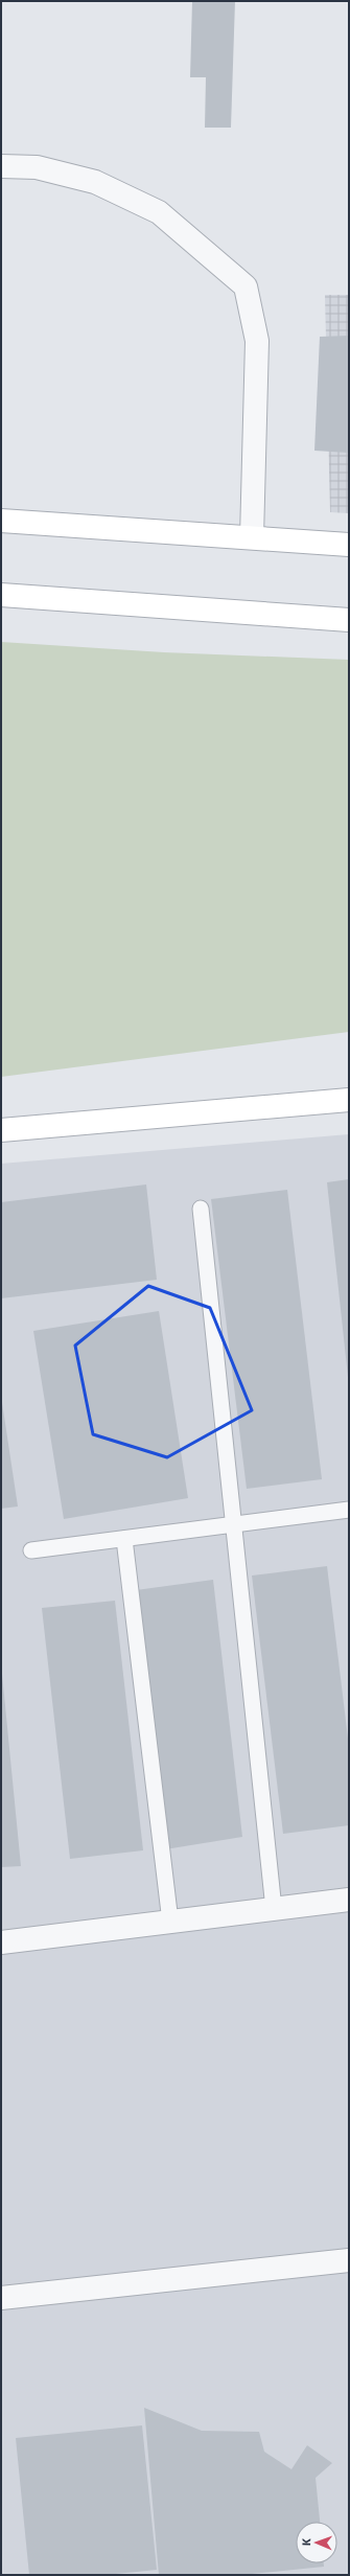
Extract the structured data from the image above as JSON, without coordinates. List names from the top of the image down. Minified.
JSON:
{"north":"left"}
